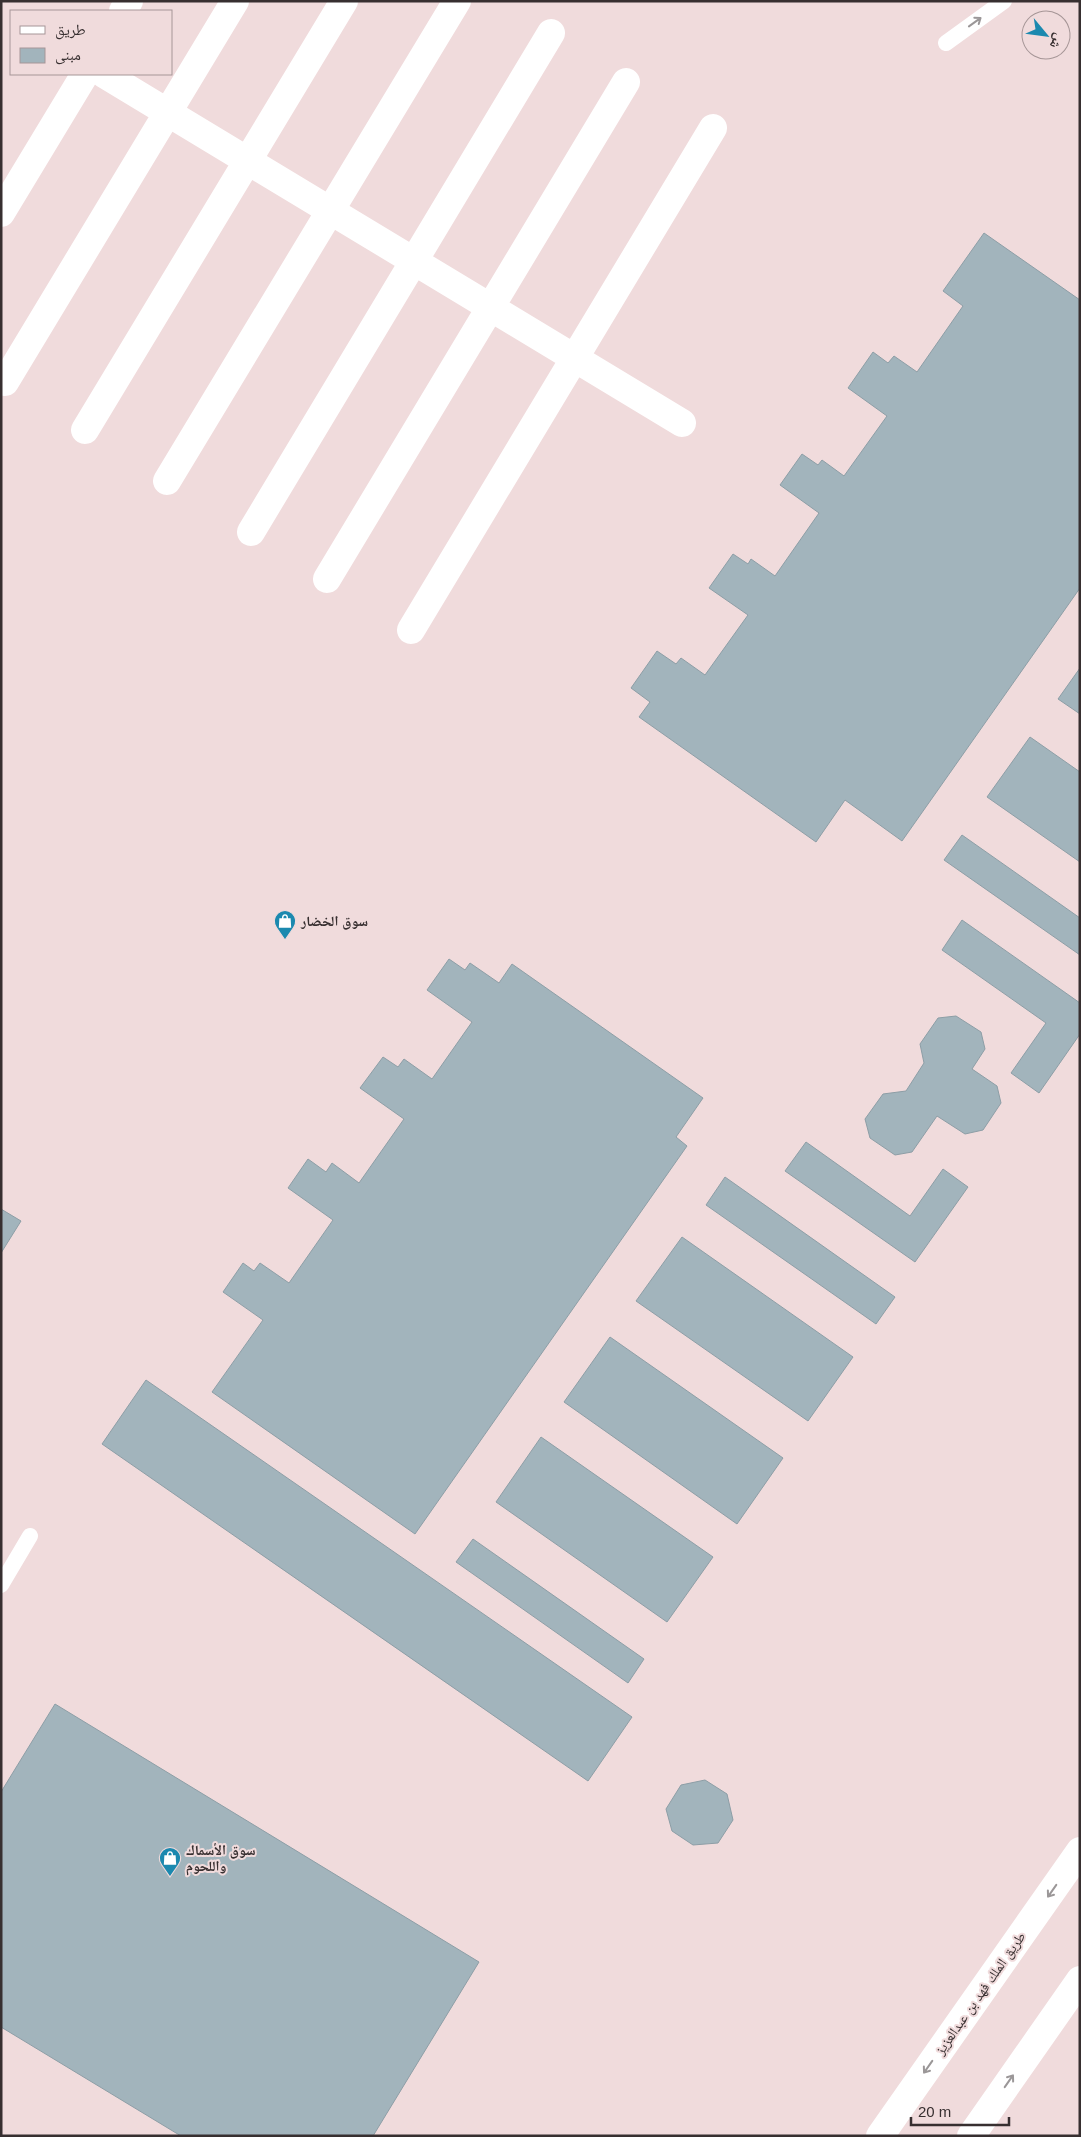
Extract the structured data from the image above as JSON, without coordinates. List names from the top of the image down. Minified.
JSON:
{"streets":{"street":["طريق الملك فهد بن عبدالعزيز"]},"places":{"shop":["سوق الخضار","سوق الأسماك واللحوم"]},"legend":["طريق","مبنى"],"scale_bar":"20 m","north":"bottom right"}
